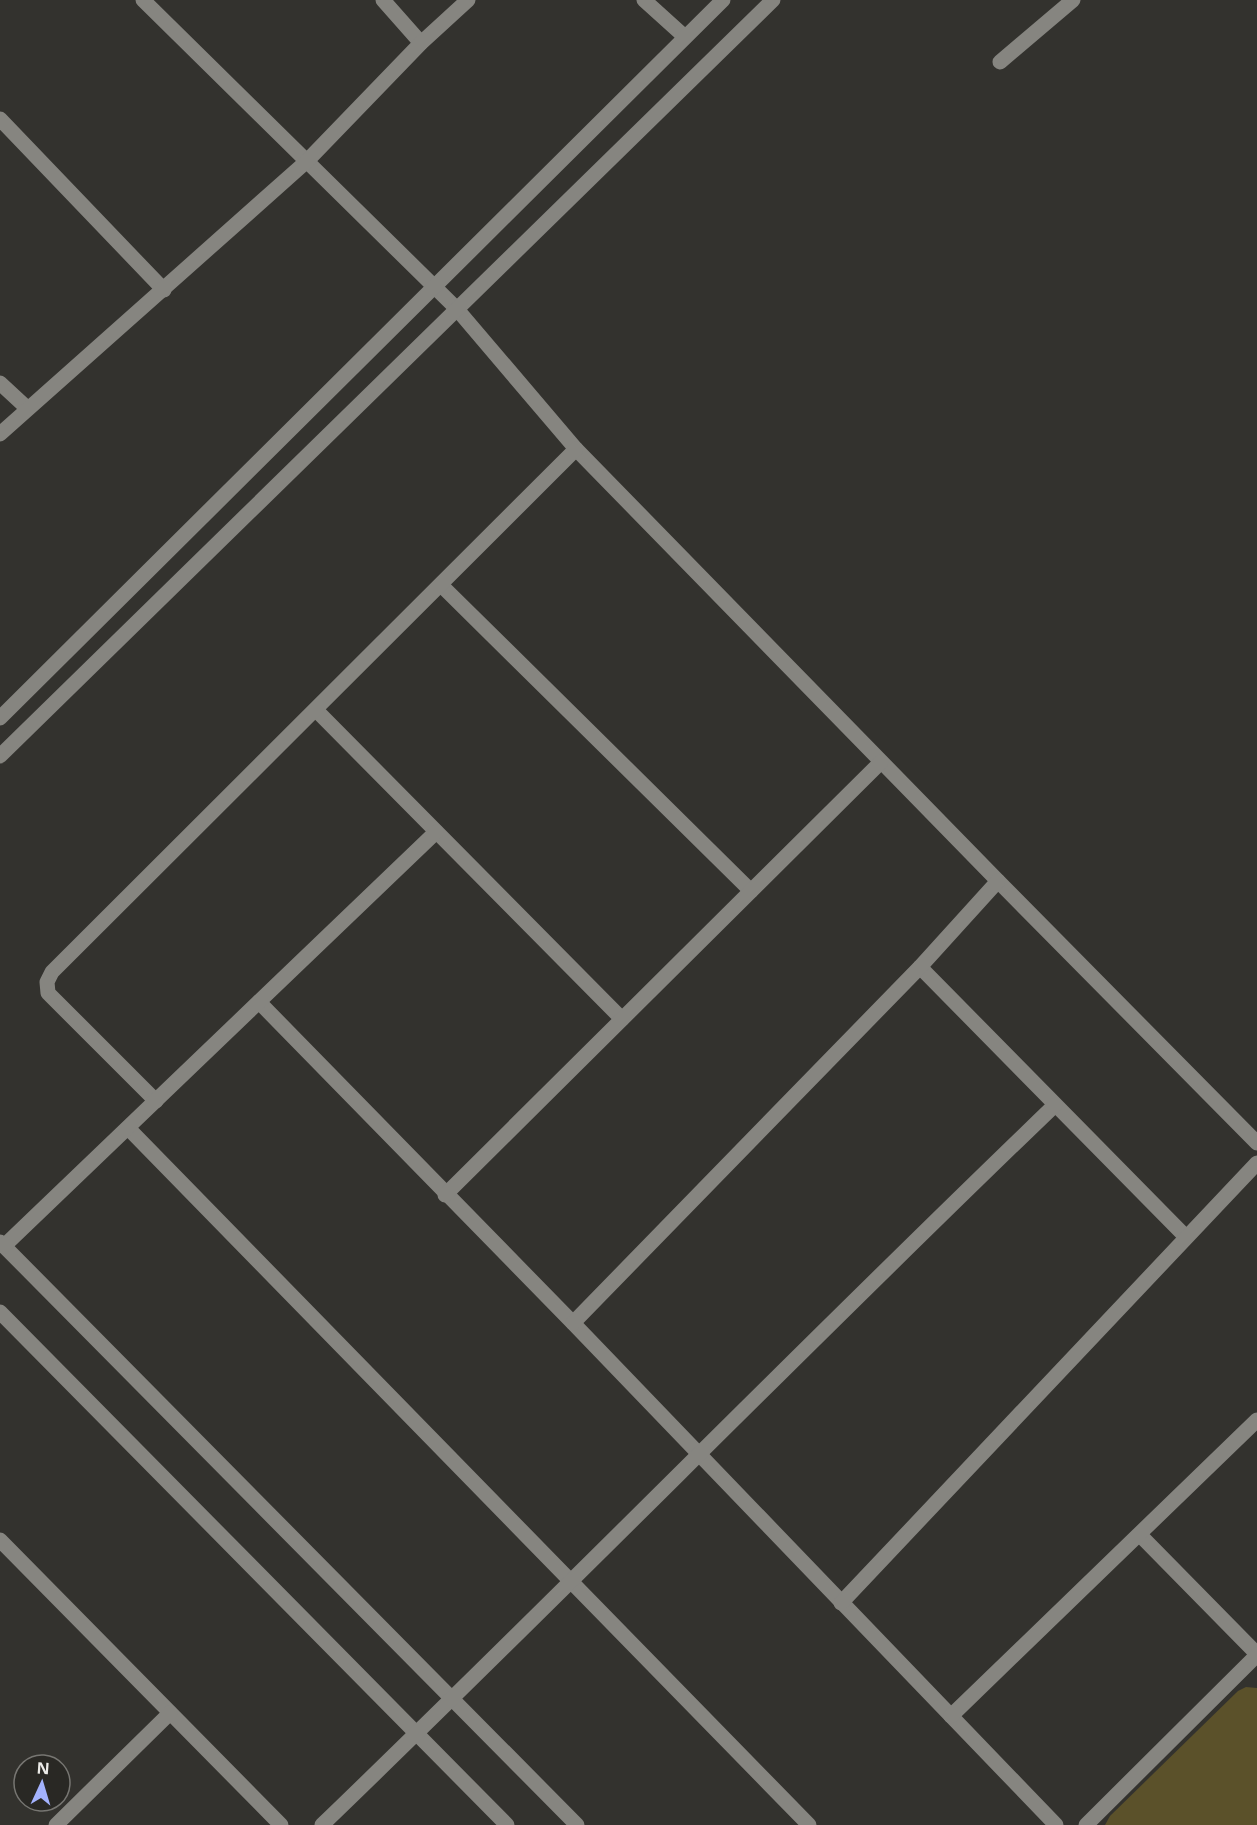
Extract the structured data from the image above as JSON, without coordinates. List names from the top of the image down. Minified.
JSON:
{"north":"top"}
